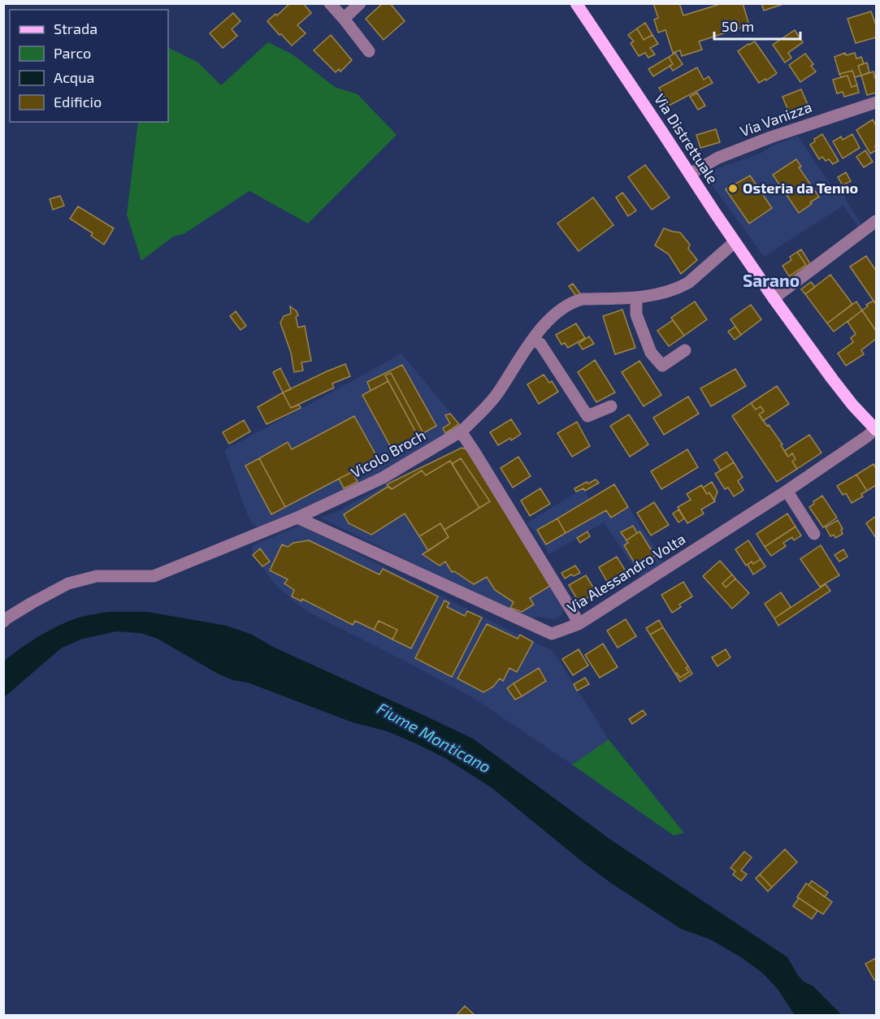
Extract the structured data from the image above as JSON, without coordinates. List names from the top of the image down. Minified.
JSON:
{"streets":{"main road":["Via Distrettuale"],"street":["Via Vanizza","Vicolo Broch","Via Alessandro Volta"]},"crossings":[["Via Vanizza","Via Distrettuale"],["Via Distrettuale","Vicolo Broch"],["Via Distrettuale","Via Alessandro Volta"],["Vicolo Broch","Via Alessandro Volta"]],"districts":["Sarano"],"water":["Fiume Monticano"],"places":["Osteria da Tenno"],"legend":["Strada","Parco","Acqua","Edificio"],"scale_bar":"50 m"}
